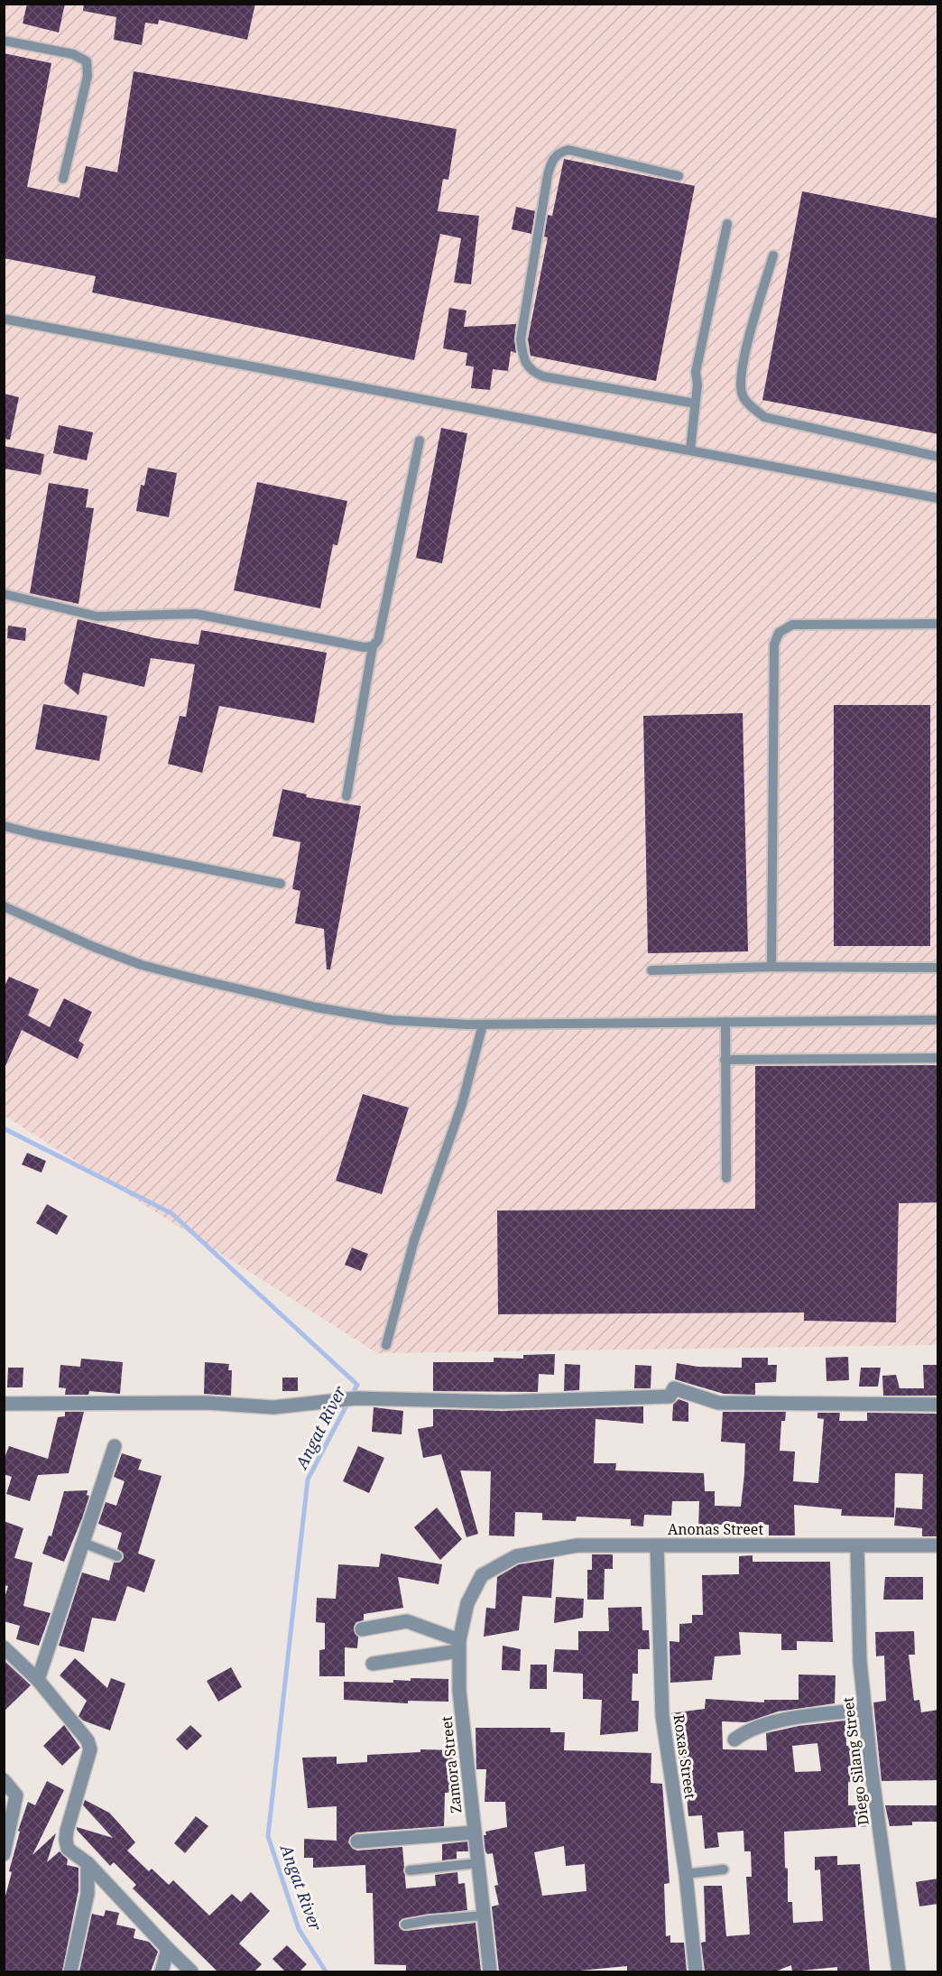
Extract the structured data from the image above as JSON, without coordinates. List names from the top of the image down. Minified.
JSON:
{"streets":{"street":["Anonas Street","Roxas Street","Diego Silang Street","Zamora Street"]},"crossings":[["Anonas Street","Roxas Street"],["Anonas Street","Diego Silang Street"],["Anonas Street","Zamora Street"]],"water":["Angat River"]}
